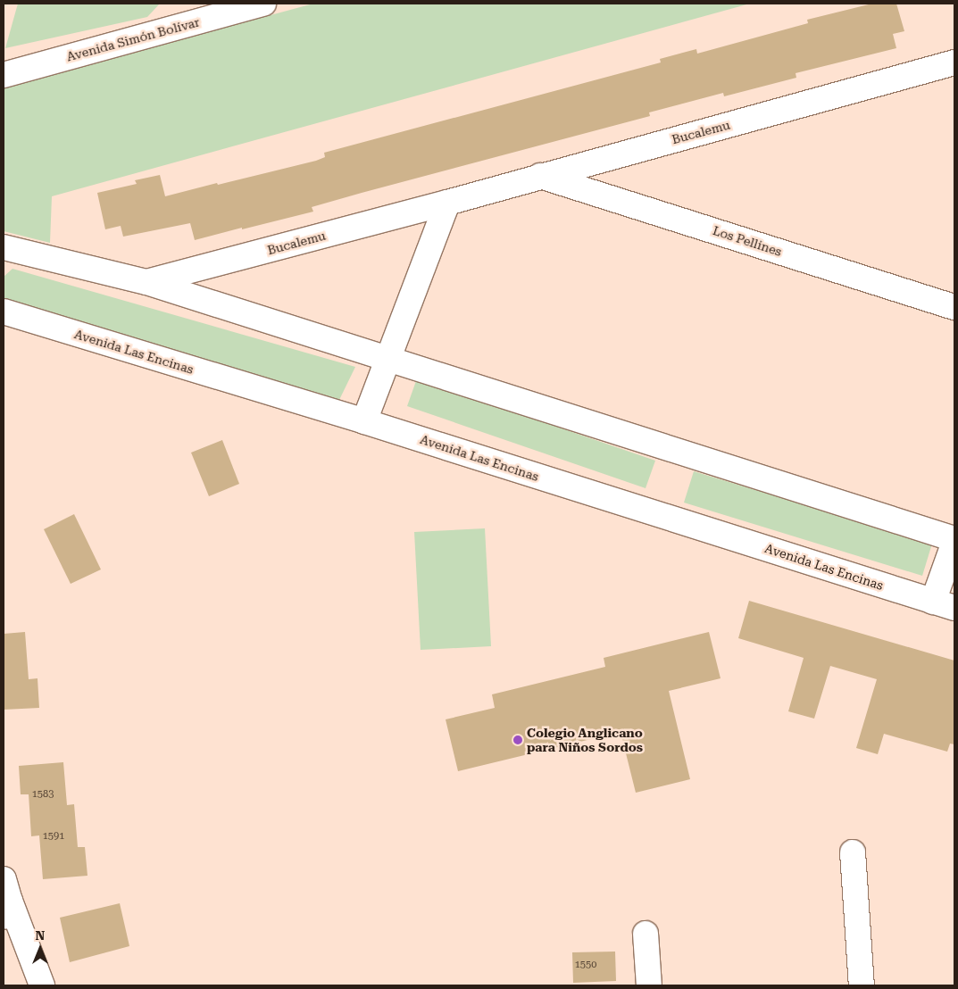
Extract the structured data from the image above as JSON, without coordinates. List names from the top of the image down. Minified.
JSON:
{"streets":{"street":["Avenida Simón Bolívar","Bucalemu","Los Pellines","Avenida Las Encinas"]},"crossings":[["Bucalemu","Los Pellines"]],"places":["Colegio Anglicano para Niños Sordos"],"house_numbers":["1583","1591","1550"],"north":"top"}
